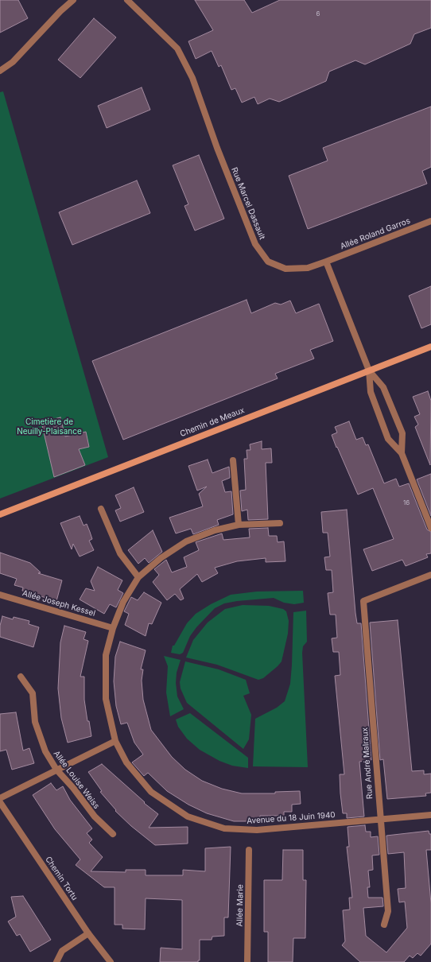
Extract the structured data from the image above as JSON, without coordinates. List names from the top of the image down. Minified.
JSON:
{"streets":{"main road":["Chemin de Meaux"],"street":["Rue Marcel Dassault","Allée Roland Garros","Allée Joseph Kessel","Rue André Malraux","Allée Louise Weiss","Avenue du 18 Juin 1940","Chemin Tortu","Allée Marie"]},"crossings":[["Rue Marcel Dassault","Allée Roland Garros"],["Allée Joseph Kessel","Avenue du 18 Juin 1940"],["Rue André Malraux","Avenue du 18 Juin 1940"]],"parks":["Cimetière de Neuilly-Plaisance"],"house_numbers":["6","16"]}
